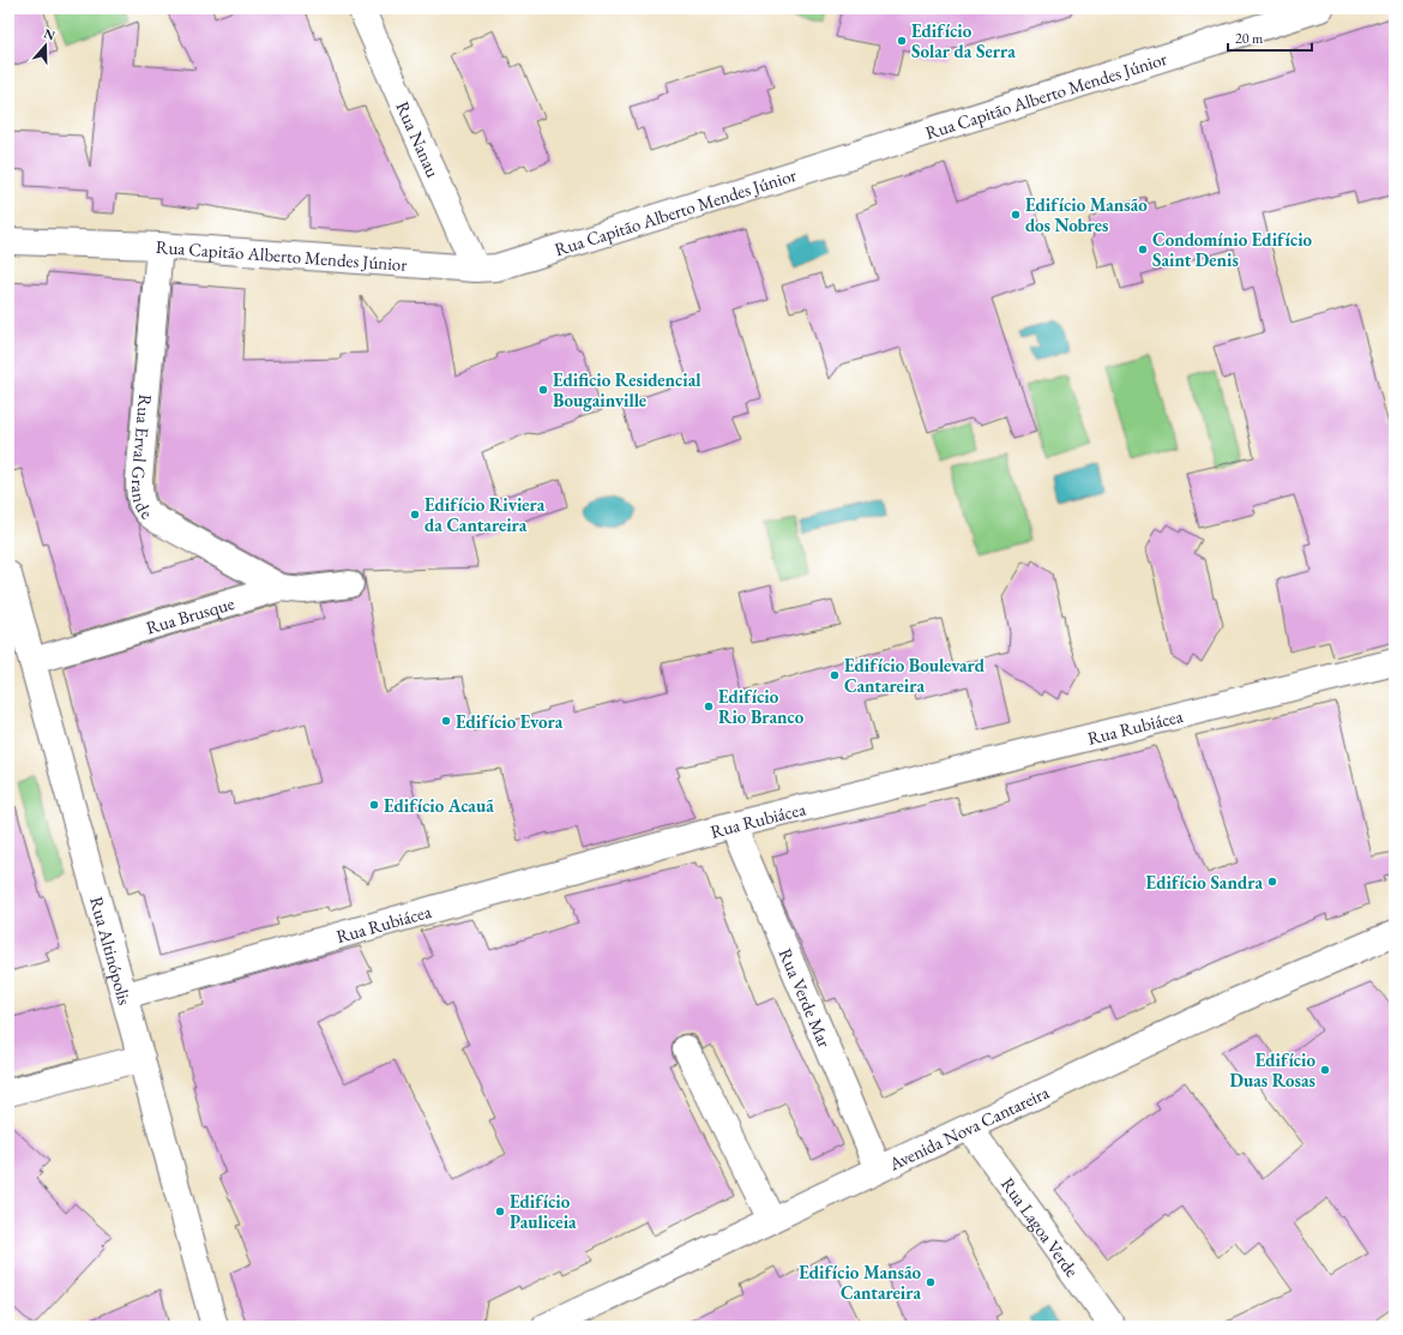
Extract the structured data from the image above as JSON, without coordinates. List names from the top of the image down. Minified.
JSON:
{"streets":{"street":["Rua Capitão Alberto Mendes Júnior","Rua Nanau","Rua Erval Grande","Rua Brusque","Rua Rubiácea","Rua Altinópolis","Rua Verde Mar","Avenida Nova Cantareira","Rua Lagoa Verde"]},"crossings":[["Rua Capitão Alberto Mendes Júnior","Rua Nanau"],["Rua Capitão Alberto Mendes Júnior","Rua Erval Grande"],["Rua Erval Grande","Rua Brusque"],["Rua Brusque","Rua Altinópolis"],["Rua Rubiácea","Rua Altinópolis"],["Rua Rubiácea","Rua Verde Mar"],["Rua Verde Mar","Avenida Nova Cantareira"],["Avenida Nova Cantareira","Rua Lagoa Verde"]],"places":["Edifício Solar da Serra","Edifício Mansão dos Nobres","Condomínio Edifício Saint Denis","Edificio Residencial Bougainville","Edifício Riviera da Cantareira","Edifício Boulevard Cantareira","Edifício Rio Branco","Edifício Evora","Edifício Acauã","Edifício Sandra","Edifício Duas Rosas","Edifício Pauliceia","Edifício Mansão Cantareira"],"scale_bar":"20 m","north":"top"}
